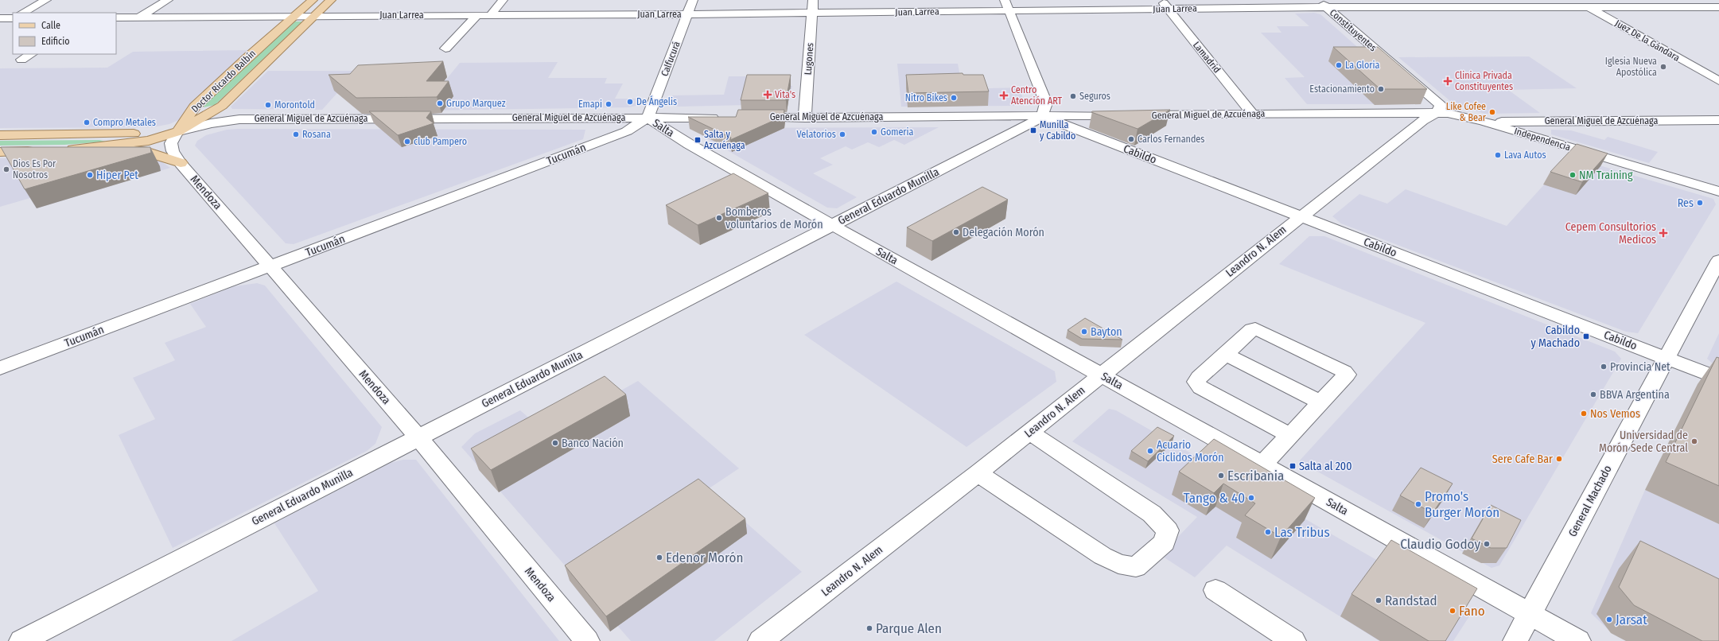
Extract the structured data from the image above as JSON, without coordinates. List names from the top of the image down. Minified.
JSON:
{"streets":{"main road":["Doctor Ricardo Balbín"],"street":["Juan Larrea","Constituyentes","Juez De la Gándara","Lamadrid","Calfucurá","Lugones","General Miguel de Azcuénaga","Salta","Independencia","Tucumán","Cabildo","Mendoza","General Eduardo Munilla","Leandro N. Alem","General Machado"]},"crossings":[["Juan Larrea","Constituyentes"],["Juan Larrea","Juez De la Gándara"],["Juan Larrea","Lamadrid"],["Juan Larrea","Calfucurá"],["Juan Larrea","Lugones"],["Juan Larrea","Doctor Ricardo Balbín"],["Constituyentes","General Miguel de Azcuénaga"],["Constituyentes","Independencia"],["Constituyentes","Leandro N. Alem"],["Lamadrid","General Miguel de Azcuénaga"],["Calfucurá","General Miguel de Azcuénaga"],["Calfucurá","Salta"],["Calfucurá","Tucumán"],["Lugones","General Miguel de Azcuénaga"],["Doctor Ricardo Balbín","General Miguel de Azcuénaga"],["Doctor Ricardo Balbín","Mendoza"],["General Miguel de Azcuénaga","Salta"],["General Miguel de Azcuénaga","Independencia"],["General Miguel de Azcuénaga","Tucumán"],["General Miguel de Azcuénaga","Cabildo"],["General Miguel de Azcuénaga","Mendoza"],["General Miguel de Azcuénaga","General Eduardo Munilla"],["General Miguel de Azcuénaga","Leandro N. Alem"],["Salta","Tucumán"],["Salta","General Eduardo Munilla"],["Salta","Leandro N. Alem"],["Salta","General Machado"],["Independencia","Leandro N. Alem"],["Tucumán","Mendoza"],["Cabildo","General Eduardo Munilla"],["Cabildo","Leandro N. Alem"],["Cabildo","General Machado"],["Mendoza","General Eduardo Munilla"]],"places":{"other":["La Gloria","Iglesia Nueva Apostólica","Estacionamiento","Seguros","Nitro Bikes","De Ángelis","Grupo Marquez","Emapi","Morontold","Like Cofee & Bear","Compro Metales","Gomeria","Rosana","Velatorios","Carlos Fernandes","club Pampero","Lava Autos","Dios Es Por Nosotros","Hiper Pet","NM Training","Res","Bomberos voluntarios de Morón","Delegación Morón","Bayton","Provincia Net","BBVA Argentina","Nos Vemos","Universidad de Morón Sede Central","Banco Nación","Acuario Ciclidos Morón","Sere Cafe Bar","Escribania","Tango & 40","Promo's Burger Morón","Las Tribus","Claudio Godoy","Edenor Morón","Randstad","Fano","Jarsat","Parque Alen"],"health":["Clinica Privada Constituyentes","Vita's","Centro Atención ART","Cepem Consultorios Medicos"],"transit":["Munilla y Cabildo","Salta y Azcuénaga","Cabildo y Machado","Salta al 200"]},"legend":["Calle","Edificio"]}
